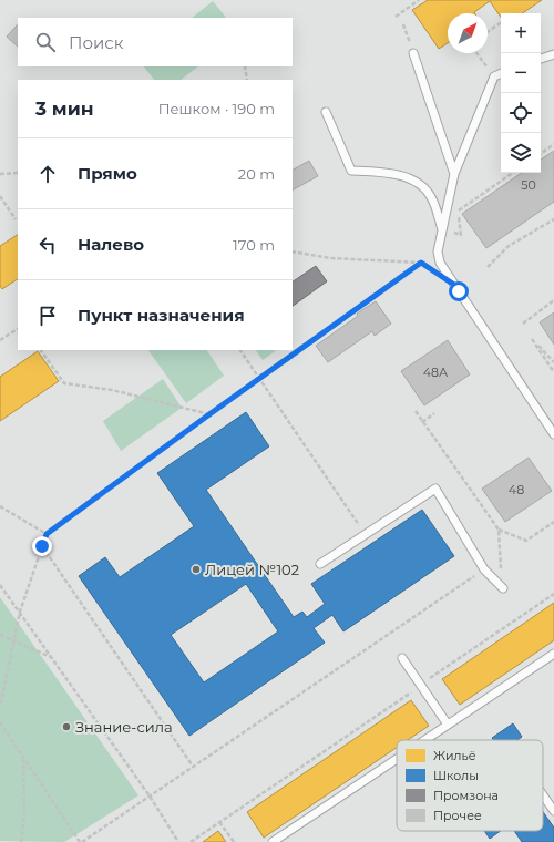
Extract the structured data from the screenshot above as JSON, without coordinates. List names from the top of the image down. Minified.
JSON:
{"places":["Лицей №102","Знание-сила"],"house_numbers":["50","48А","48"],"legend":["Жильё","Школы","Промзона","Прочее"],"north":"top right","page":{"map_buttons":["+","−"],"search":"Поиск","heading":["3 мин","Пешком · 190 m"],"list":[["Прямо","20 m"],["Налево","170 m"],"Пункт назначения"]}}
